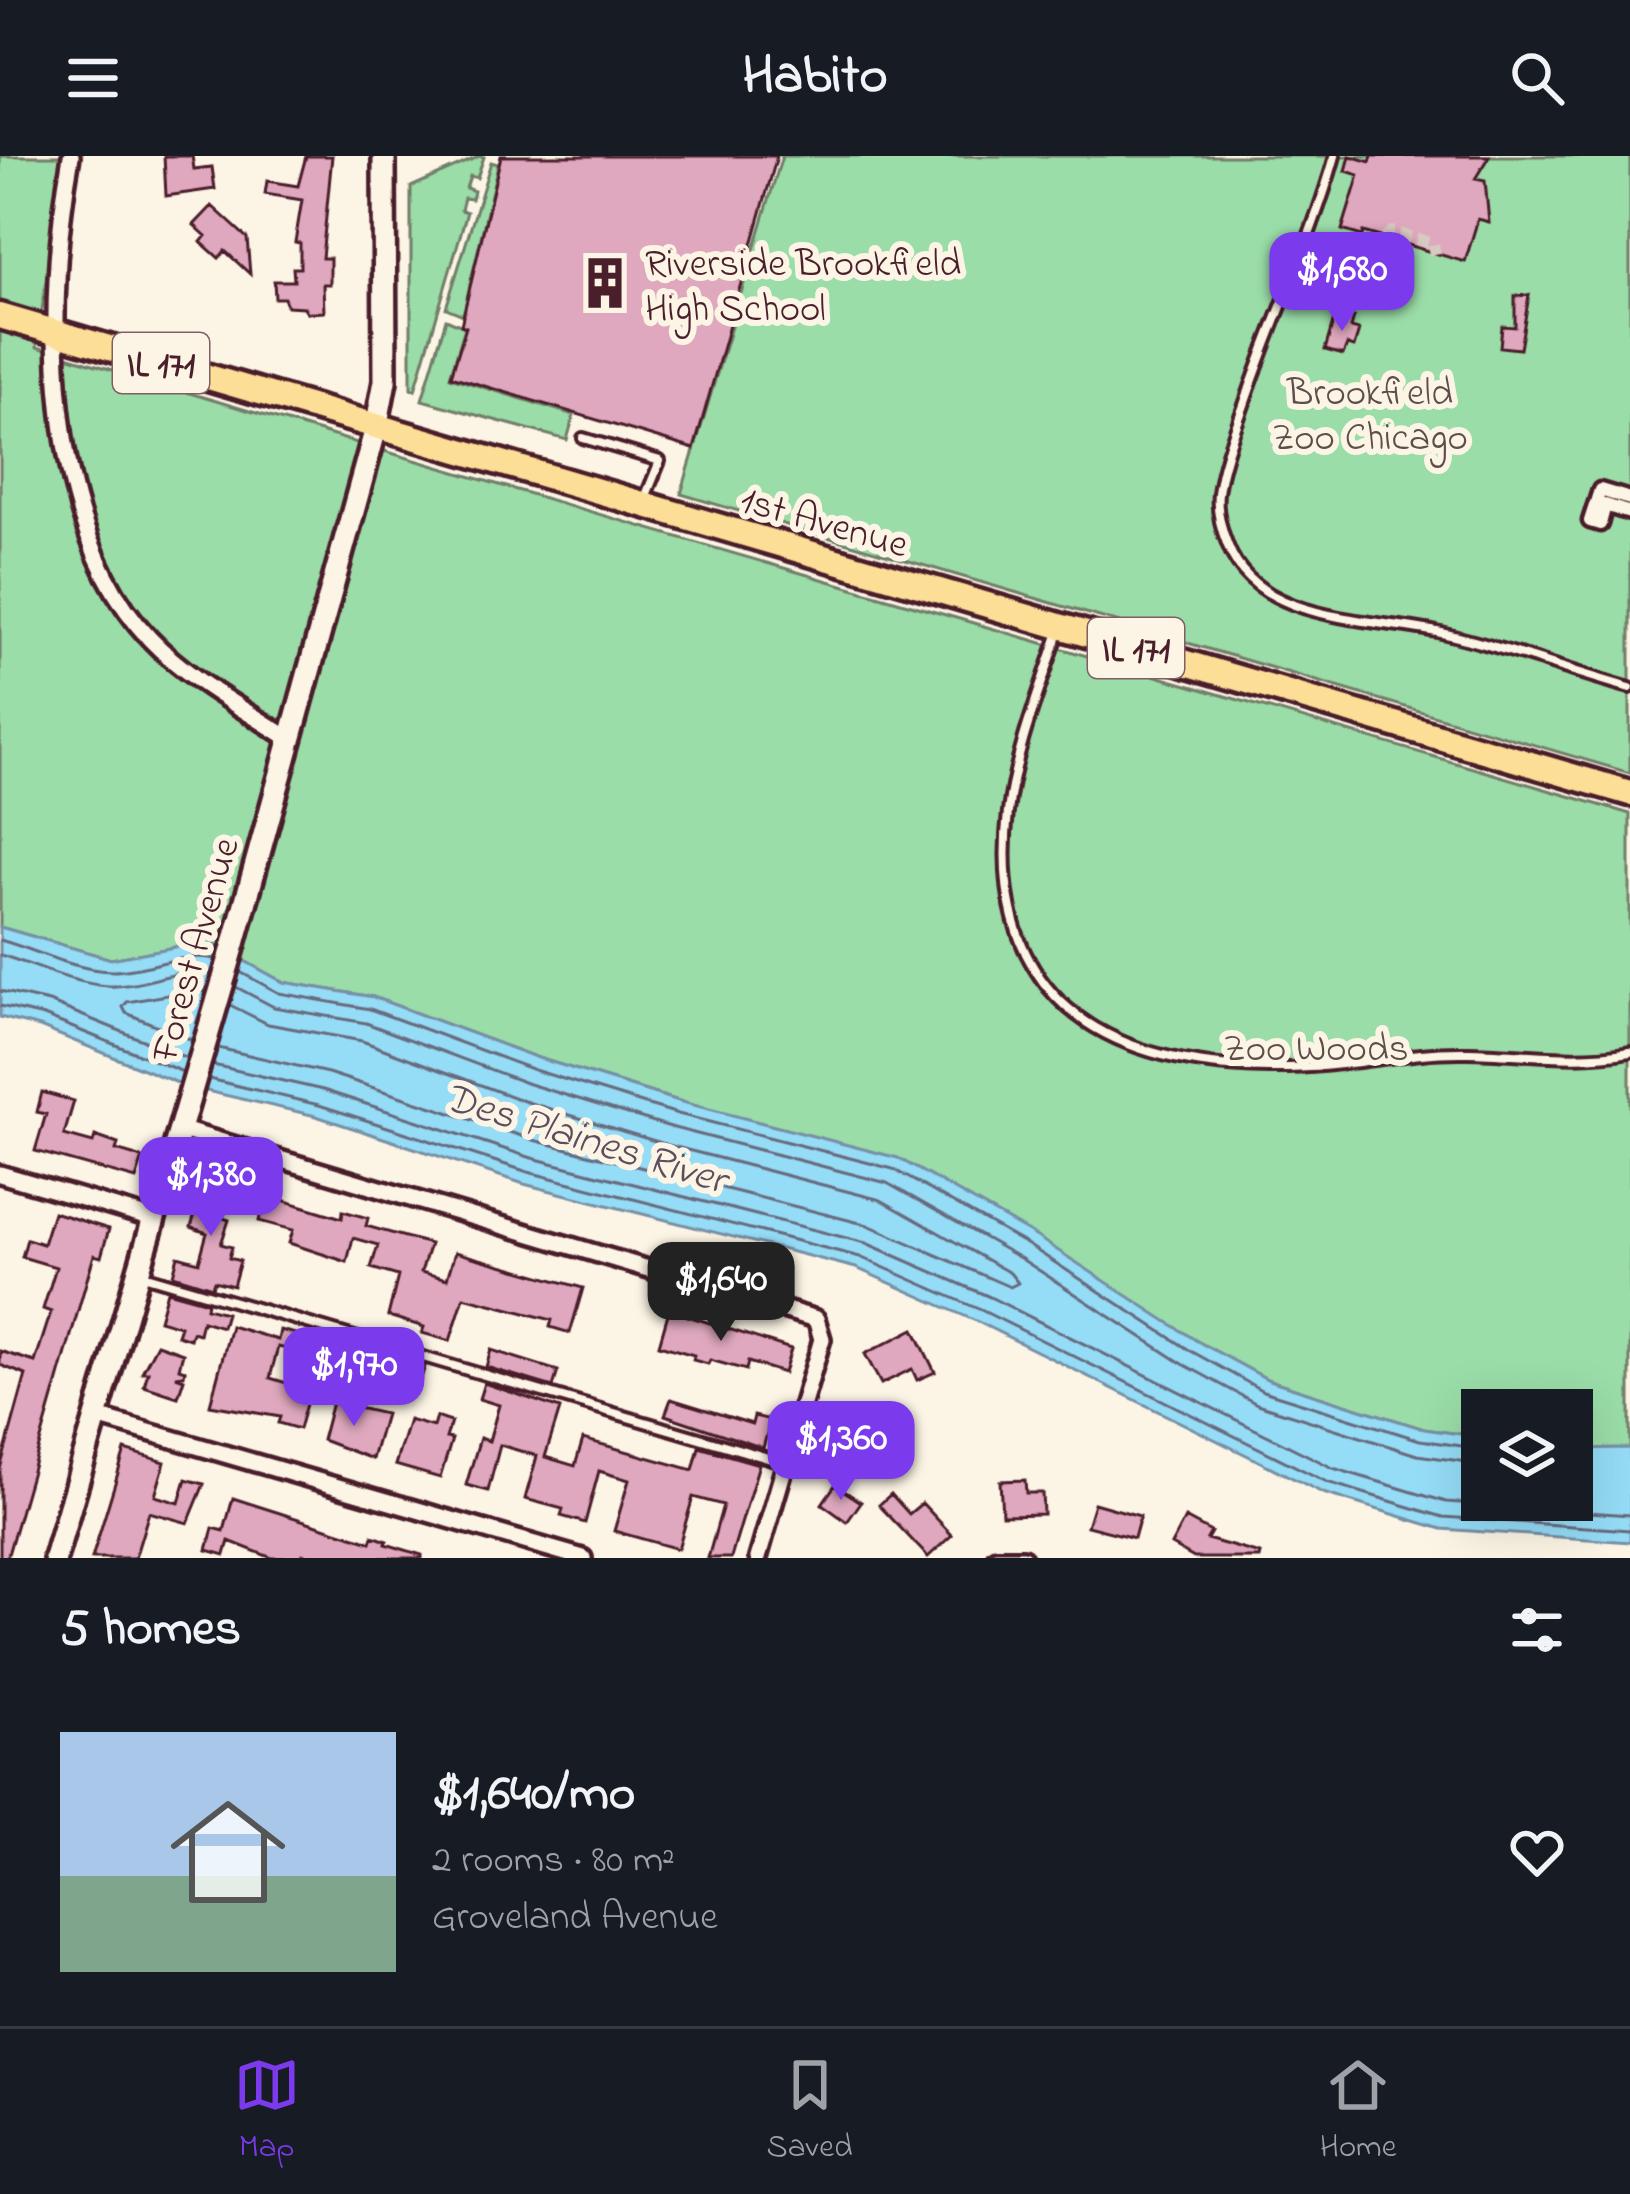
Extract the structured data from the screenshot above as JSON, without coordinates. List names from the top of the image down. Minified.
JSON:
{"streets":{"main road":["IL 171","1st Avenue"],"street":["Forest Avenue"]},"crossings":[["1st Avenue","Forest Avenue"]],"water":["Des Plaines River"],"parks":["Brookfield Zoo Chicago","Zoo Woods"],"places":{"building":["Riverside Brookfield High School"]},"page":{"header":"Habito","price":["$1,680","$1,380","$1,640","$1,970","$1,360"],"heading":"5 homes","list":[{"name":"$1,640/mo","note":"2 rooms · 80 m² · Groveland Avenue"}],"tabs":["Map","Saved","Home"]}}
